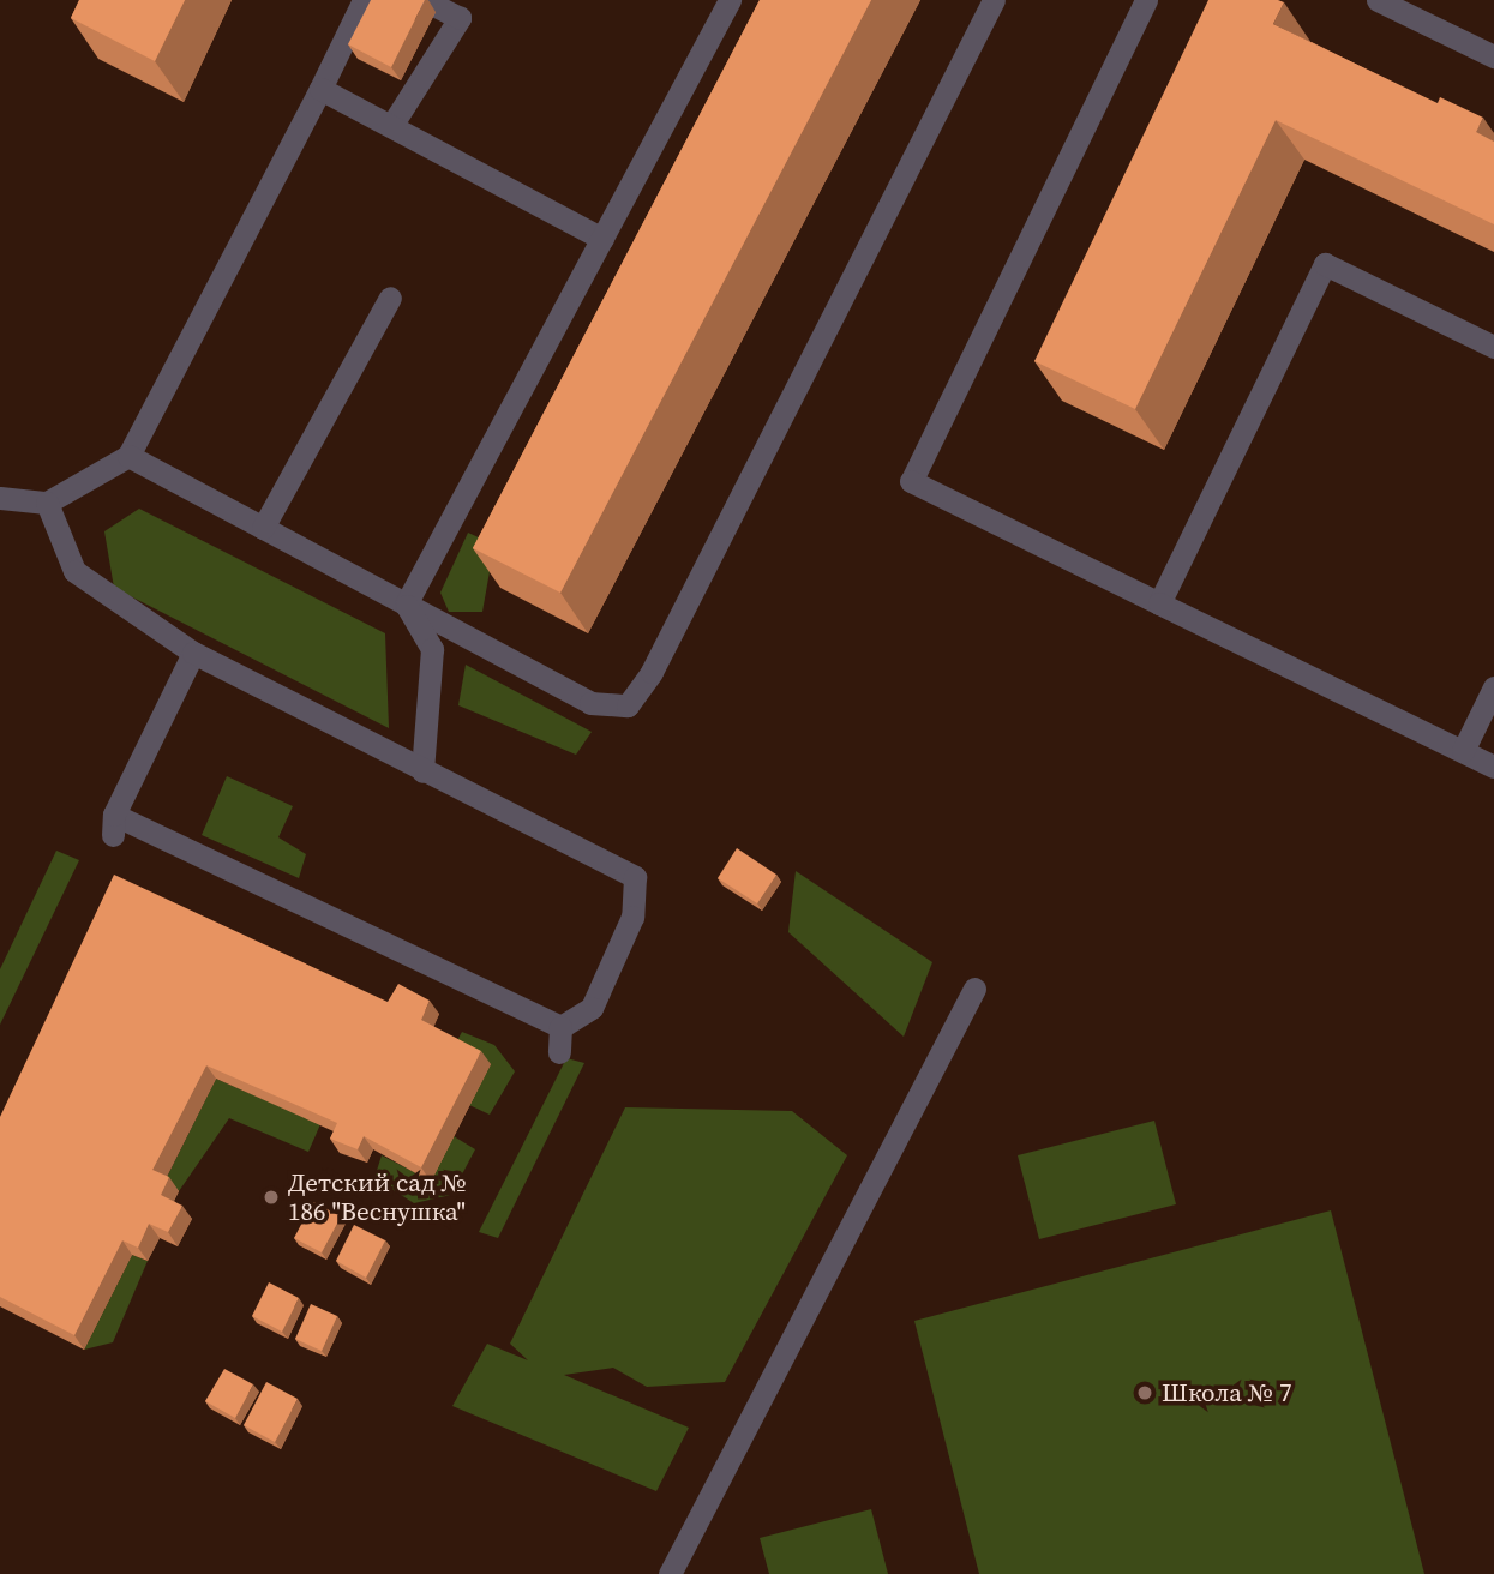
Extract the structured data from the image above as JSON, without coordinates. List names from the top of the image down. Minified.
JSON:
{"places":["Детский сад № 186 \"Веснушка\"","Школа № 7"]}
